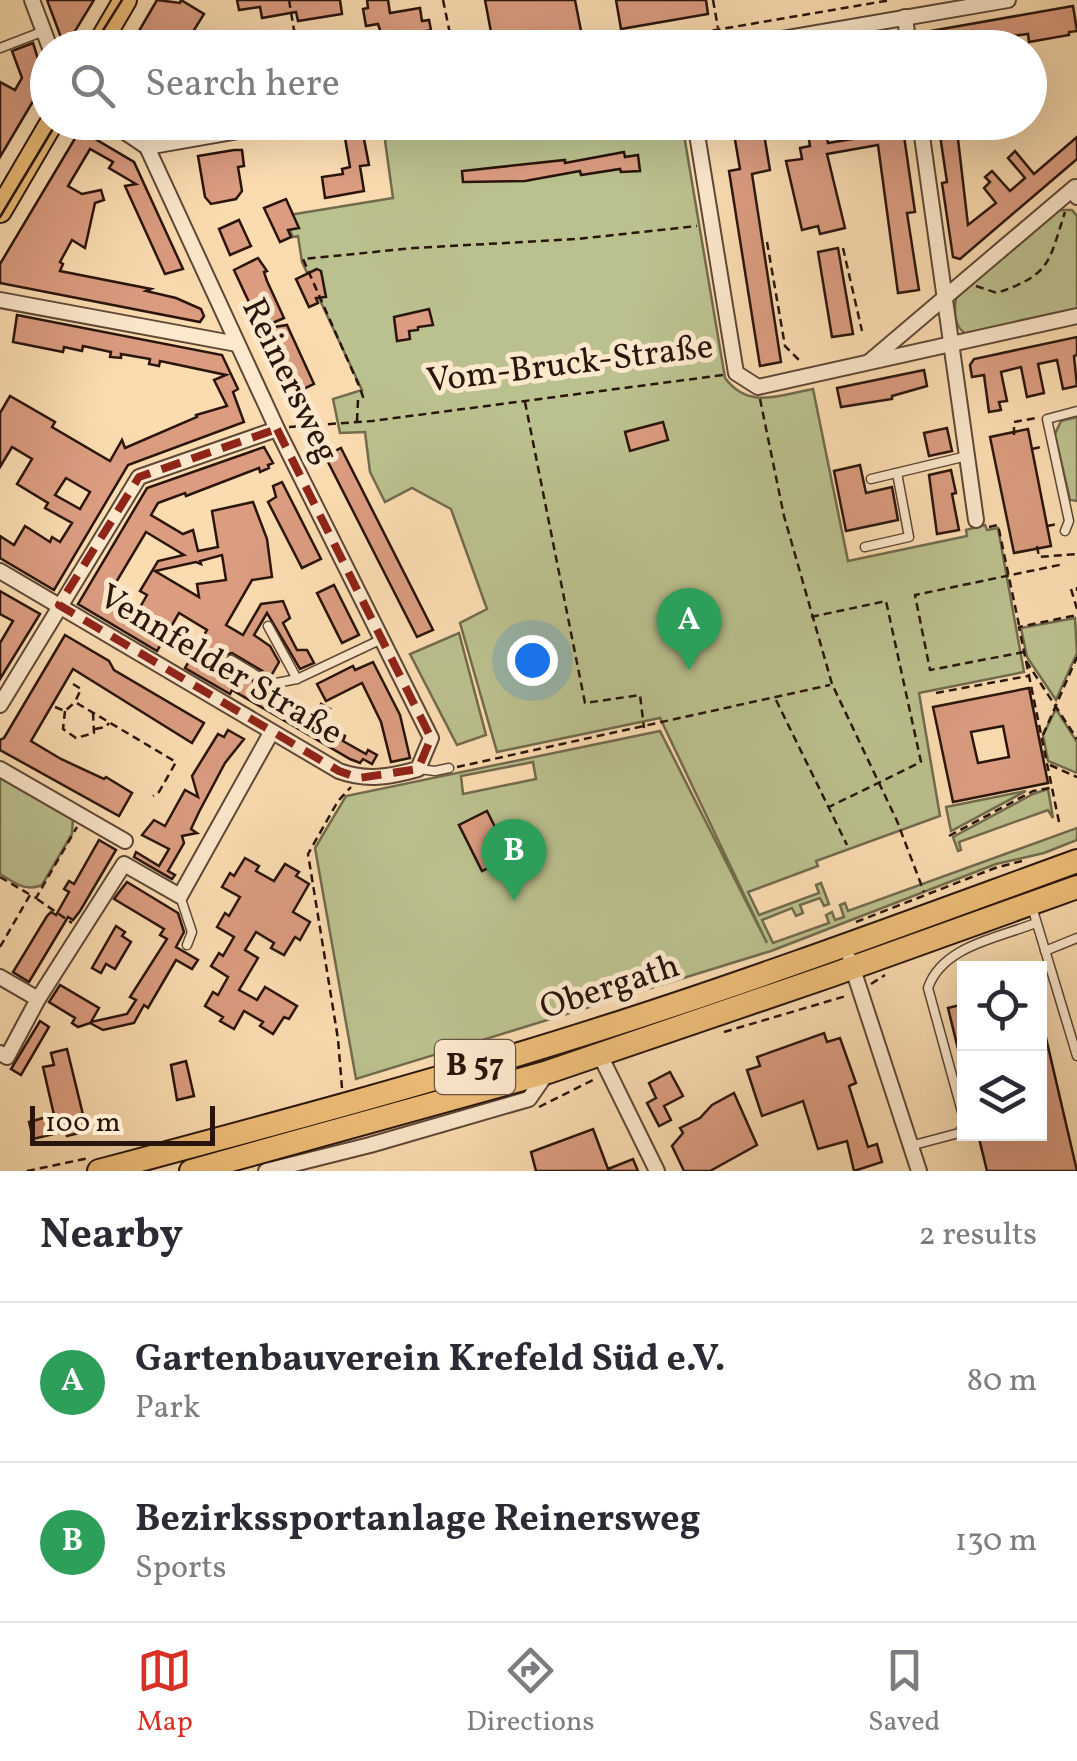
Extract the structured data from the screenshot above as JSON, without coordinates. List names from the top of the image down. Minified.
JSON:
{"streets":{"main road":["Obergath","B 57"],"street":["Vom-Bruck-Straße","Reinersweg","Vennfelder Straße"]},"crossings":[["Vom-Bruck-Straße","Reinersweg"],["Reinersweg","Vennfelder Straße"]],"scale_bar":"100 m","page":{"search":"Search here","pins":["A","B"],"scale":"100 m","heading":["Nearby","2 results"],"list":[{"mark":"A","name":"Gartenbauverein Krefeld Süd e.V.","note":"Park","value":"80 m"},{"mark":"B","name":"Bezirkssportanlage Reinersweg","note":"Sports","value":"130 m"}],"nav":["Map","Directions","Saved"]}}
